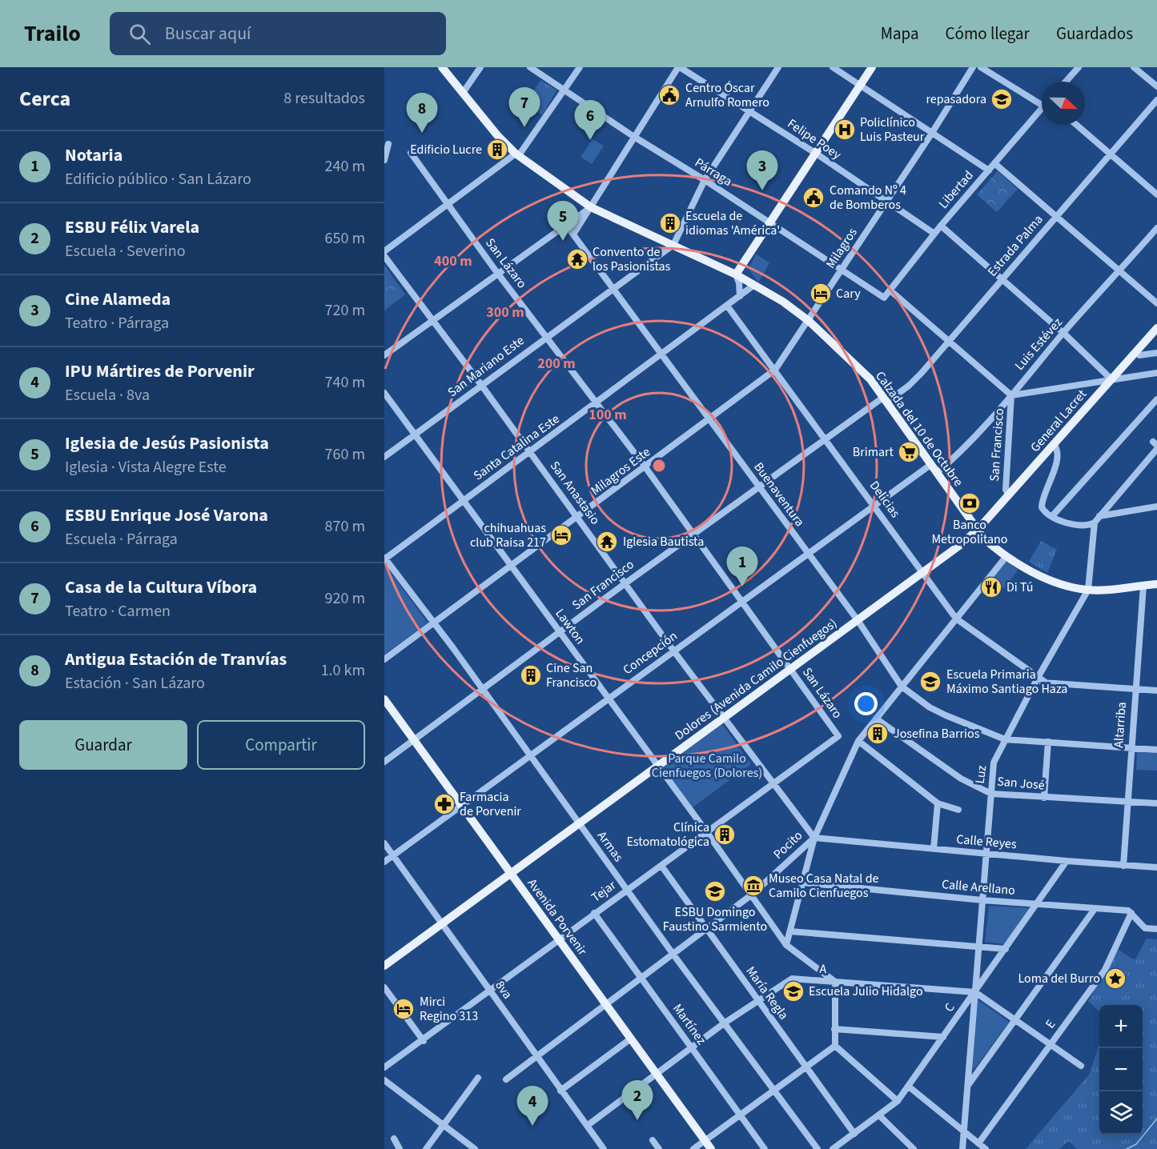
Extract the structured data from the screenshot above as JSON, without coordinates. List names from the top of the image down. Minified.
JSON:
{"streets":{"main road":["General Lacret","Calzada del 10 de Octubre","Dolores (Avenida Camilo Cienfuegos)","Avenida Porvenir"],"street":["Felipe Poey","Párraga","Libertad","Estrada Palma","Milagros","San Lázaro","Luis Estévez","San Mariano Este","San Francisco","Santa Catalina Este","Milagros Este","San Anastasio","Buenaventura","Delicias","Lawton","Concepción","Altarriba","Luz","San José","Calle Reyes","Pocito","Armas","Calle Arellano","Tejar","A","8va","María Regla","C","Martínez","E"]},"crossings":[["Felipe Poey","Libertad"],["Felipe Poey","Milagros"],["Párraga","Libertad"],["Párraga","Milagros"],["Estrada Palma","Calzada del 10 de Octubre"],["Estrada Palma","San Francisco"],["Milagros","Calzada del 10 de Octubre"],["Milagros","Milagros Este"],["San Lázaro","San Mariano Este"],["San Lázaro","San Francisco"],["San Lázaro","Santa Catalina Este"],["San Lázaro","Milagros Este"],["San Lázaro","Concepción"],["San Lázaro","Dolores (Avenida Camilo Cienfuegos)"],["San Lázaro","Tejar"],["Luis Estévez","Calzada del 10 de Octubre"],["Luis Estévez","San Francisco"],["San Mariano Este","Calzada del 10 de Octubre"],["San Mariano Este","San Anastasio"],["San Mariano Este","Buenaventura"],["San Mariano Este","Lawton"],["General Lacret","Calzada del 10 de Octubre"],["General Lacret","San Francisco"],["General Lacret","Dolores (Avenida Camilo Cienfuegos)"],["Calzada del 10 de Octubre","San Francisco"],["Calzada del 10 de Octubre","Santa Catalina Este"],["Calzada del 10 de Octubre","Milagros Este"],["Calzada del 10 de Octubre","Concepción"],["Calzada del 10 de Octubre","Dolores (Avenida Camilo Cienfuegos)"],["Calzada del 10 de Octubre","Altarriba"],["Calzada del 10 de Octubre","Luz"],["Calzada del 10 de Octubre","Pocito"],["San Francisco","San Anastasio"],["San Francisco","Buenaventura"],["San Francisco","Delicias"],["San Francisco","Lawton"],["San Francisco","Armas"],["San Francisco","Avenida Porvenir"],["Santa Catalina Este","San Anastasio"],["Santa Catalina Este","Buenaventura"],["Santa Catalina Este","Delicias"],["Santa Catalina Este","Lawton"],["Santa Catalina Este","Armas"],["Milagros Este","San Anastasio"],["Milagros Este","Buenaventura"],["Milagros Este","Delicias"],["Milagros Este","Lawton"],["Milagros Este","Armas"],["San Anastasio","Concepción"],["San Anastasio","Dolores (Avenida Camilo Cienfuegos)"],["San Anastasio","Calle Reyes"],["San Anastasio","Pocito"],["San Anastasio","Tejar"],["Buenaventura","Concepción"],["Buenaventura","Dolores (Avenida Camilo Cienfuegos)"],["Buenaventura","Altarriba"],["Buenaventura","Luz"],["Buenaventura","Pocito"],["Delicias","Concepción"],["Delicias","Dolores (Avenida Camilo Cienfuegos)"],["Delicias","Luz"],["Delicias","Pocito"],["Lawton","Concepción"],["Lawton","Dolores (Avenida Camilo Cienfuegos)"],["Lawton","Pocito"],["Lawton","Tejar"],["Lawton","A"],["Concepción","Armas"],["Concepción","Avenida Porvenir"],["Concepción","8va"],["Dolores (Avenida Camilo Cienfuegos)","Armas"],["Dolores (Avenida Camilo Cienfuegos)","Avenida Porvenir"],["Dolores (Avenida Camilo Cienfuegos)","8va"],["Altarriba","San José"],["Altarriba","Calle Reyes"],["Luz","San José"],["Luz","Calle Reyes"],["Luz","Calle Arellano"],["Luz","A"],["Luz","C"],["San José","Pocito"],["Calle Reyes","Pocito"],["Calle Reyes","C"],["Pocito","Armas"],["Pocito","Avenida Porvenir"],["Pocito","8va"],["Pocito","María Regla"],["Pocito","Martínez"],["Armas","Tejar"],["Armas","A"],["Calle Arellano","C"],["Calle Arellano","E"],["Tejar","Avenida Porvenir"],["Tejar","8va"],["Tejar","María Regla"],["Tejar","Martínez"],["Avenida Porvenir","A"],["A","8va"],["A","María Regla"],["A","C"],["A","Martínez"],["María Regla","C"]],"parks":["Parque Camilo Cienfuegos (Dolores)"],"places":{"public building":["Centro Óscar Arnulfo Romero","Comando Nº 4 de Bomberos"],"school or university":["repasadora","Escuela Primaria Máximo Santiago Haza","ESBU Domingo Faustino Sarmiento","Escuela Julio Hidalgo"],"hospital":["Policlínico Luis Pasteur"],"building":["Edificio Lucre","Escuela de idiomas 'América'","Cine San Francisco","Josefina Barrios","Clínica Estomatológica"],"temple":["Convento de los Pasionistas","Iglesia Bautista"],"hotel":["Cary","chihuahuas club Raisa 217","Mirci Regino 313"],"supermarket":["Brimart"],"bank":["Banco Metropolitano"],"restaurant":["Di Tú"],"pharmacy":["Farmacia de Porvenir"],"museum":["Museo Casa Natal de Camilo Cienfuegos"],"place":["Loma del Burro"]},"north":"right","page":{"header":"Trailo","search":"Buscar aquí","nav":["Mapa","Cómo llegar","Guardados"],"heading":["Cerca","8 resultados"],"pins":["7","8","6","3","5","1","2","4"],"list":[{"mark":"1","name":"Notaria","note":"Edificio público · San Lázaro","value":"240 m"},{"mark":"2","name":"ESBU Félix Varela","note":"Escuela · Severino","value":"650 m"},{"mark":"3","name":"Cine Alameda","note":"Teatro · Párraga","value":"720 m"},{"mark":"4","name":"IPU Mártires de Porvenir","note":"Escuela · 8va","value":"740 m"},{"mark":"5","name":"Iglesia de Jesús Pasionista","note":"Iglesia · Vista Alegre Este","value":"760 m"},{"mark":"6","name":"ESBU Enrique José Varona","note":"Escuela · Párraga","value":"870 m"},{"mark":"7","name":"Casa de la Cultura Víbora","note":"Teatro · Carmen","value":"920 m"},{"mark":"8","name":"Antigua Estación de Tranvías","note":"Estación · San Lázaro","value":"1.0 km"}],"buttons":["Guardar","Compartir"],"map_buttons":["+","−"]},"rings":["400 m","300 m","200 m","100 m"]}
